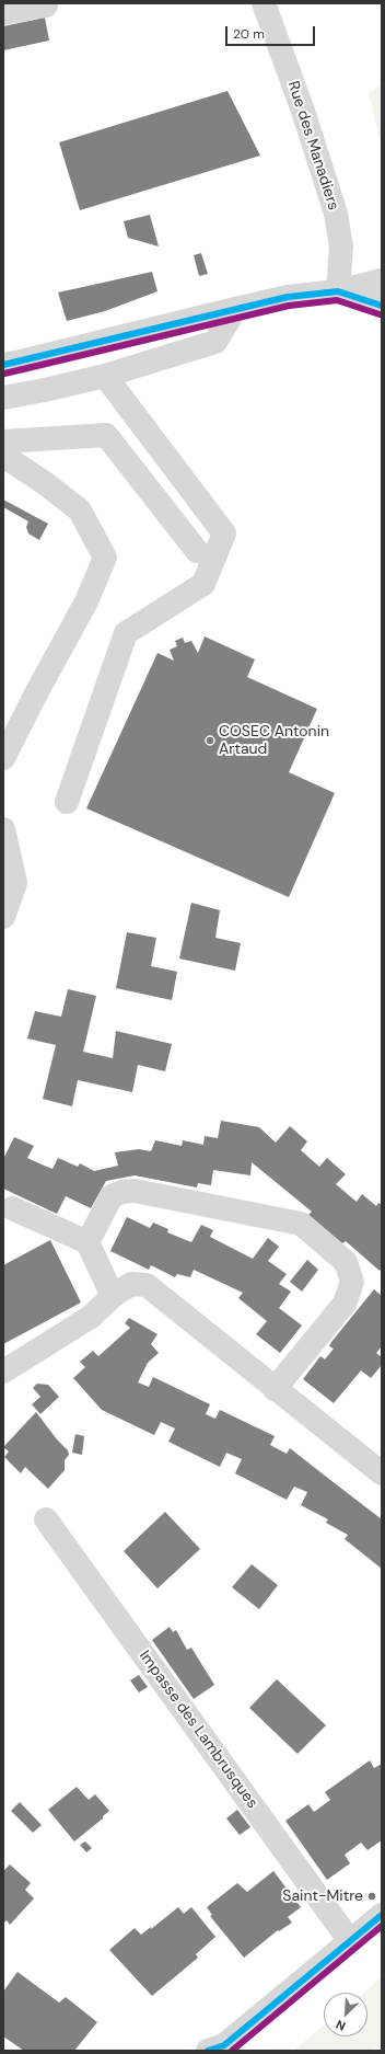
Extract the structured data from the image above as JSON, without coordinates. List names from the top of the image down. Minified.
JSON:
{"streets":{"street":["Rue des Manadiers","Impasse des Lambrusques"]},"places":["COSEC Antonin Artaud","Saint-Mitre"],"scale_bar":"20 m","north":"bottom left"}
